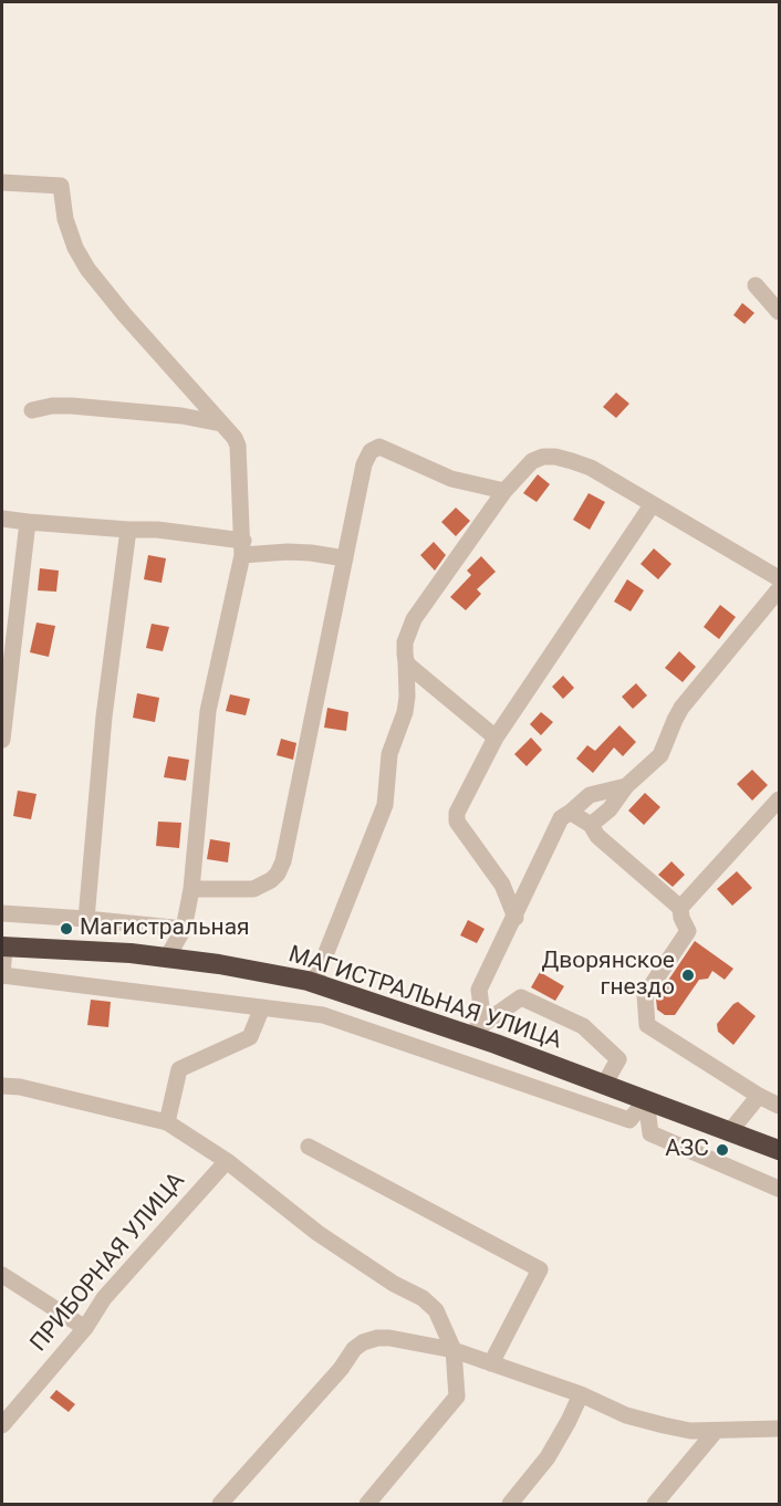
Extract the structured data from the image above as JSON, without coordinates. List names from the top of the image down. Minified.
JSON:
{"streets":{"highway":["МАГИСТРАЛЬНАЯ УЛИЦА"],"street":["ПРИБОРНАЯ УЛИЦА"]},"places":["Магистральная","Дворянское гнездо","АЗС"]}
